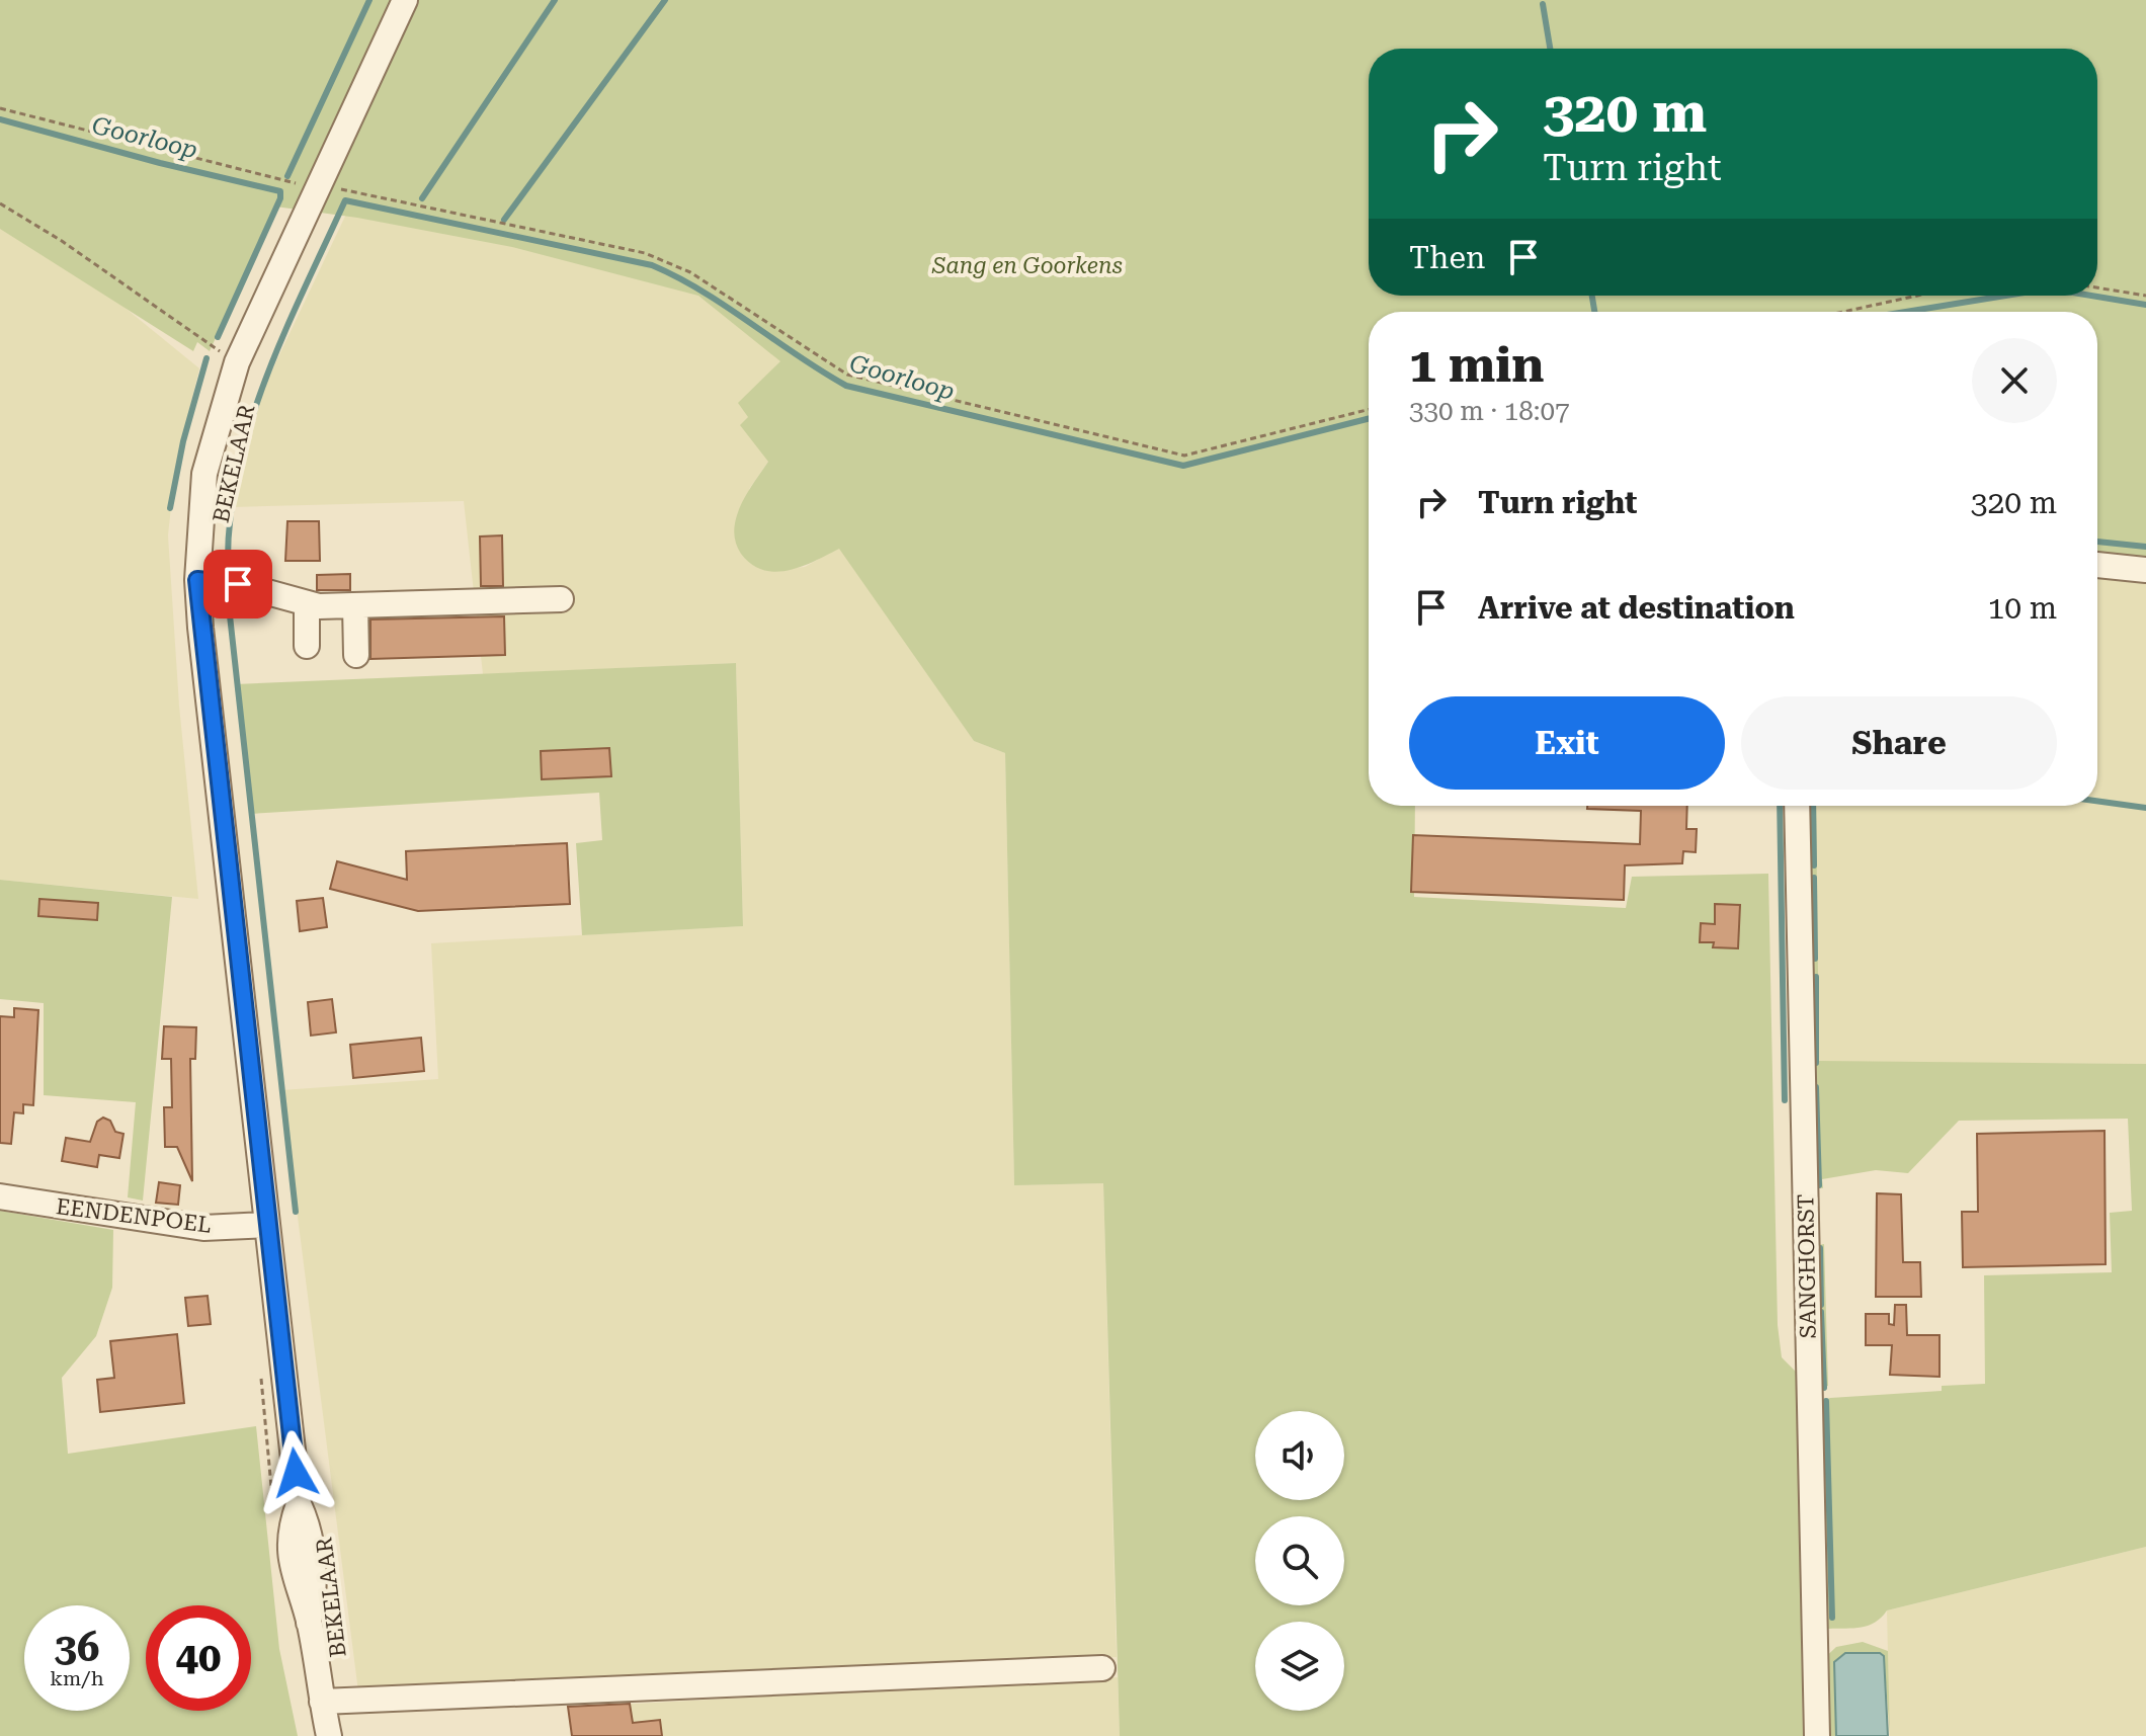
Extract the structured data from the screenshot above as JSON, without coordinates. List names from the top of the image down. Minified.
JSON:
{"streets":{"street":["BEKELAAR","EENDENPOEL","SANGHORST"]},"crossings":[["BEKELAAR","EENDENPOEL"]],"water":["Goorloop"],"parks":["Sang en Goorkens"],"page":{"turn":["320 m","Turn right"],"then":"Then","heading":["1 min","330 m · 18:07"],"list":[{"name":"Turn right","value":"320 m"},{"name":"Arrive at destination","value":"10 m"}],"buttons":["Exit","Share"],"speed":"36 km/h","limit":"40"}}
